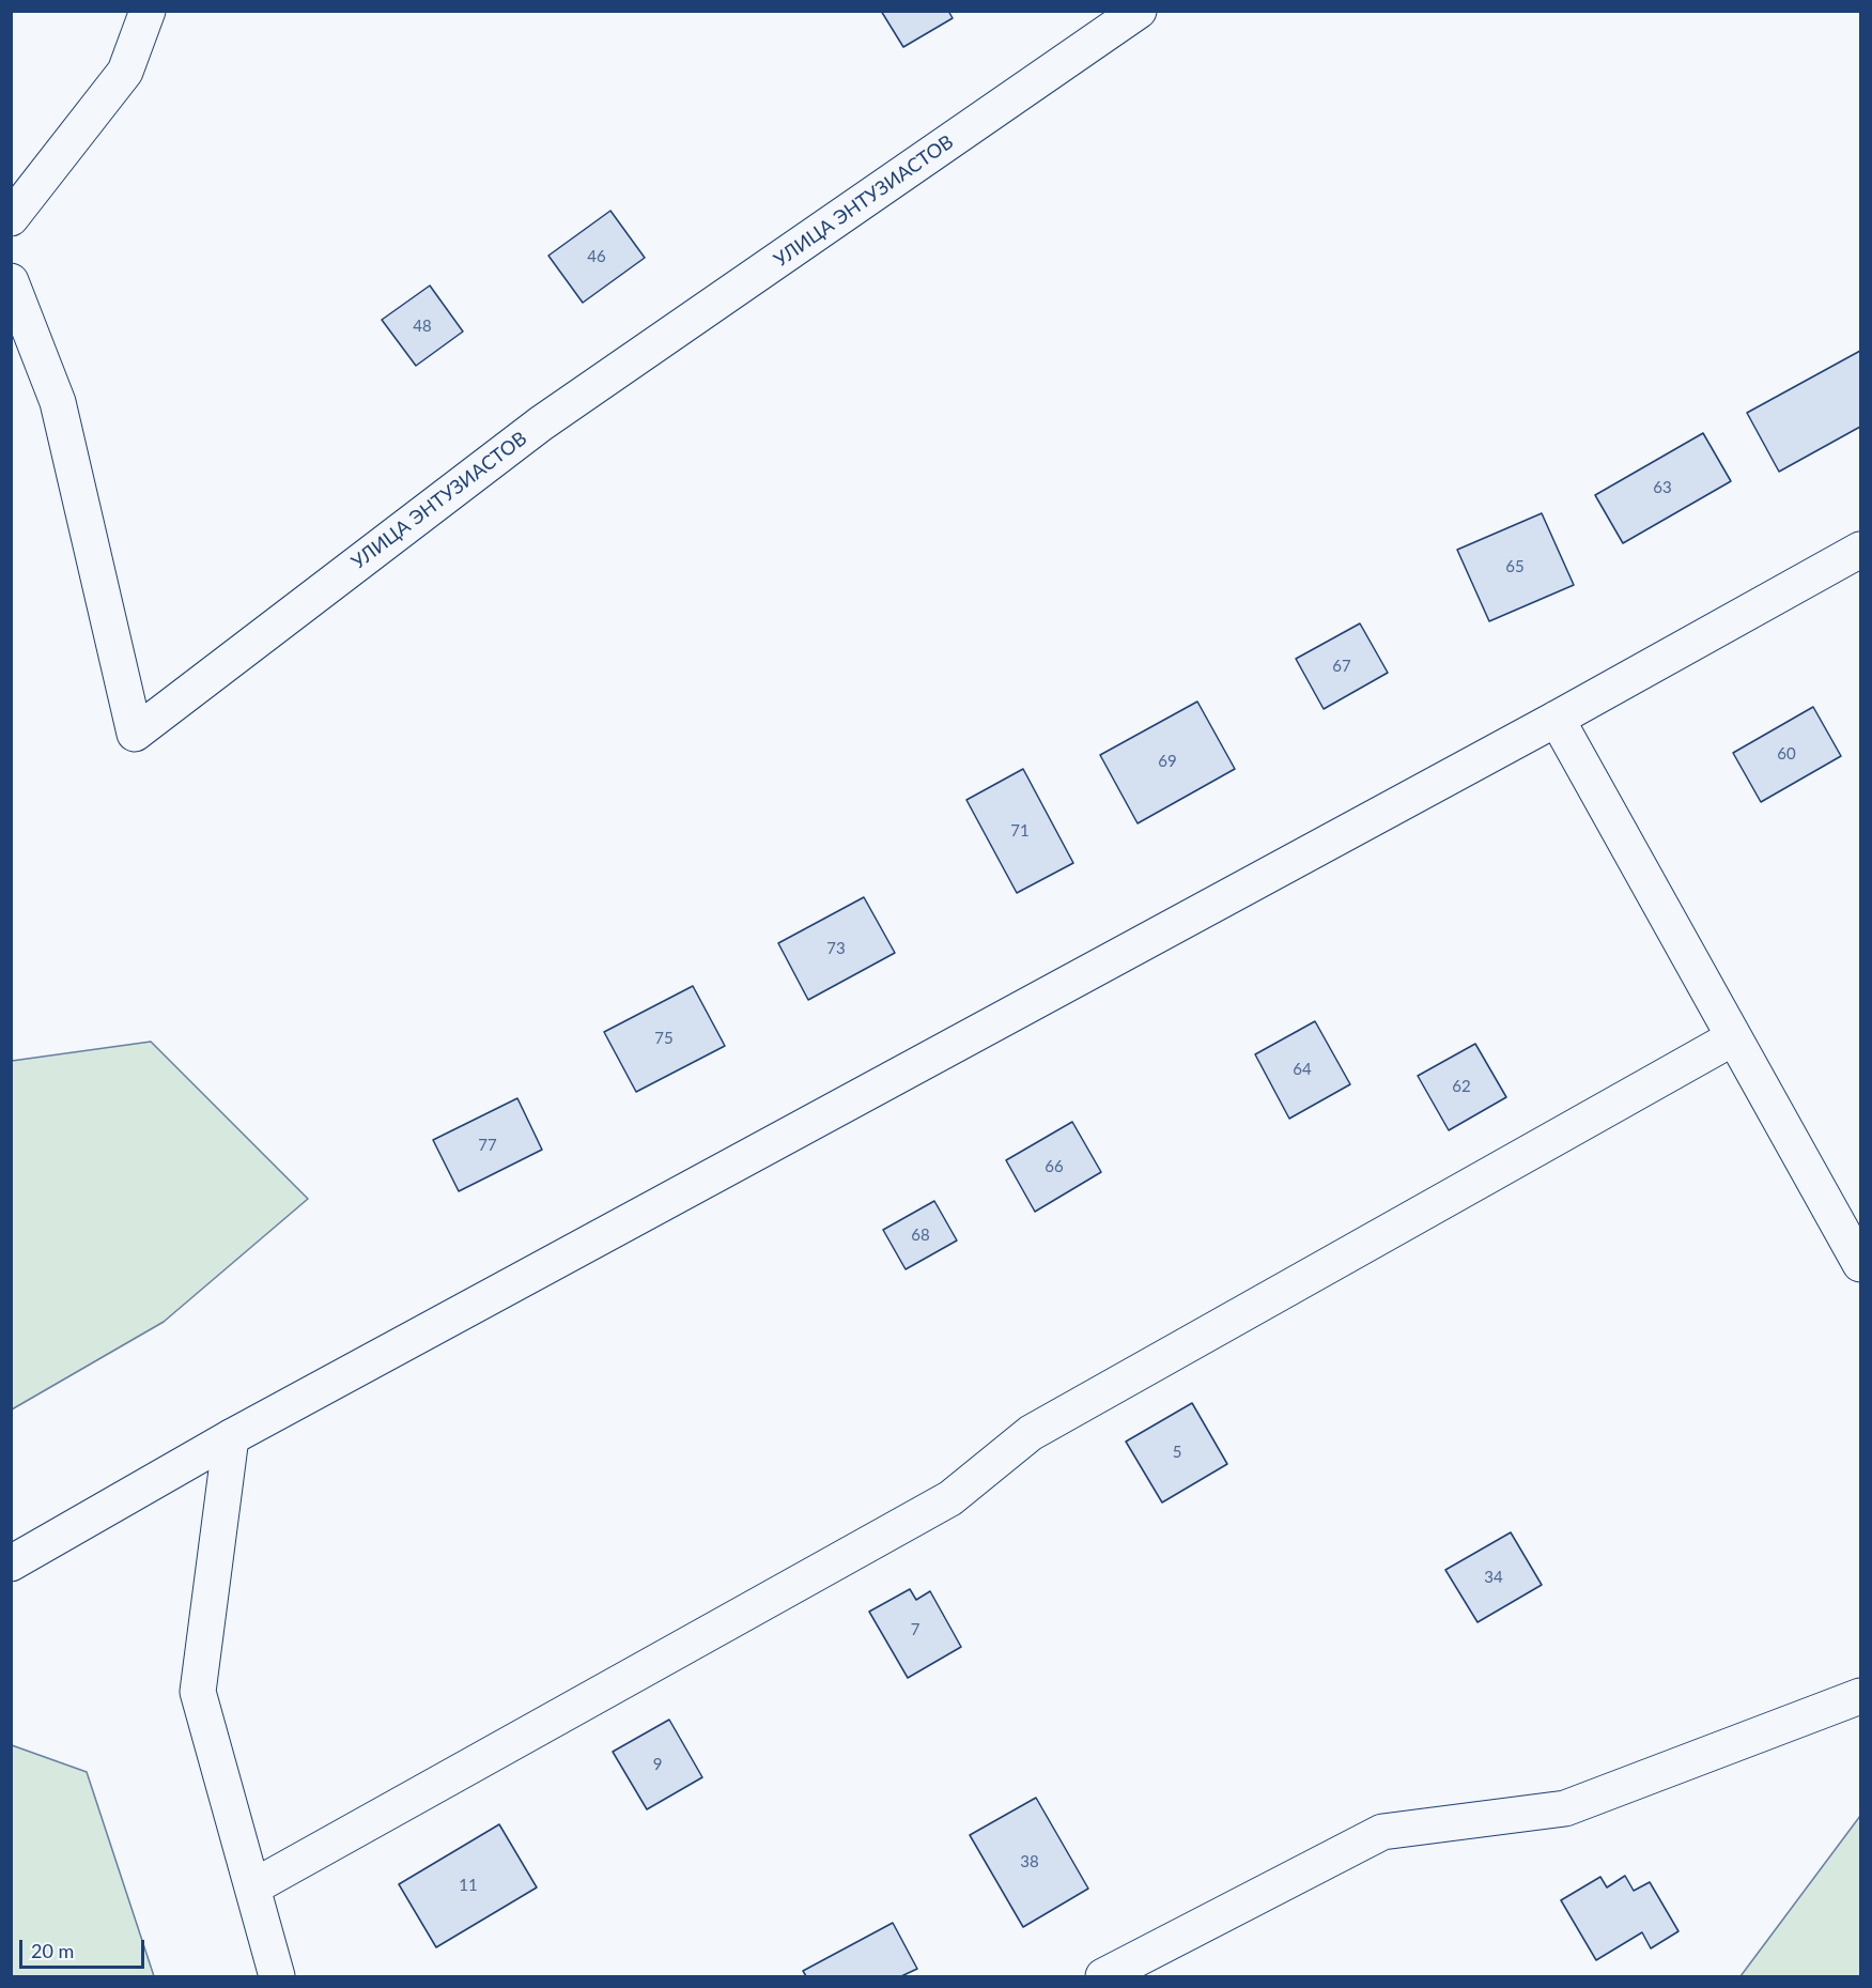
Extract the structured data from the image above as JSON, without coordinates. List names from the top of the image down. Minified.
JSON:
{"streets":{"street":["УЛИЦА ЭНТУЗИАСТОВ"]},"house_numbers":["46","48","63","65","67","60","69","71","73","75","64","62","77","66","68","5","34","7","9","38","11"],"scale_bar":"20 m"}
